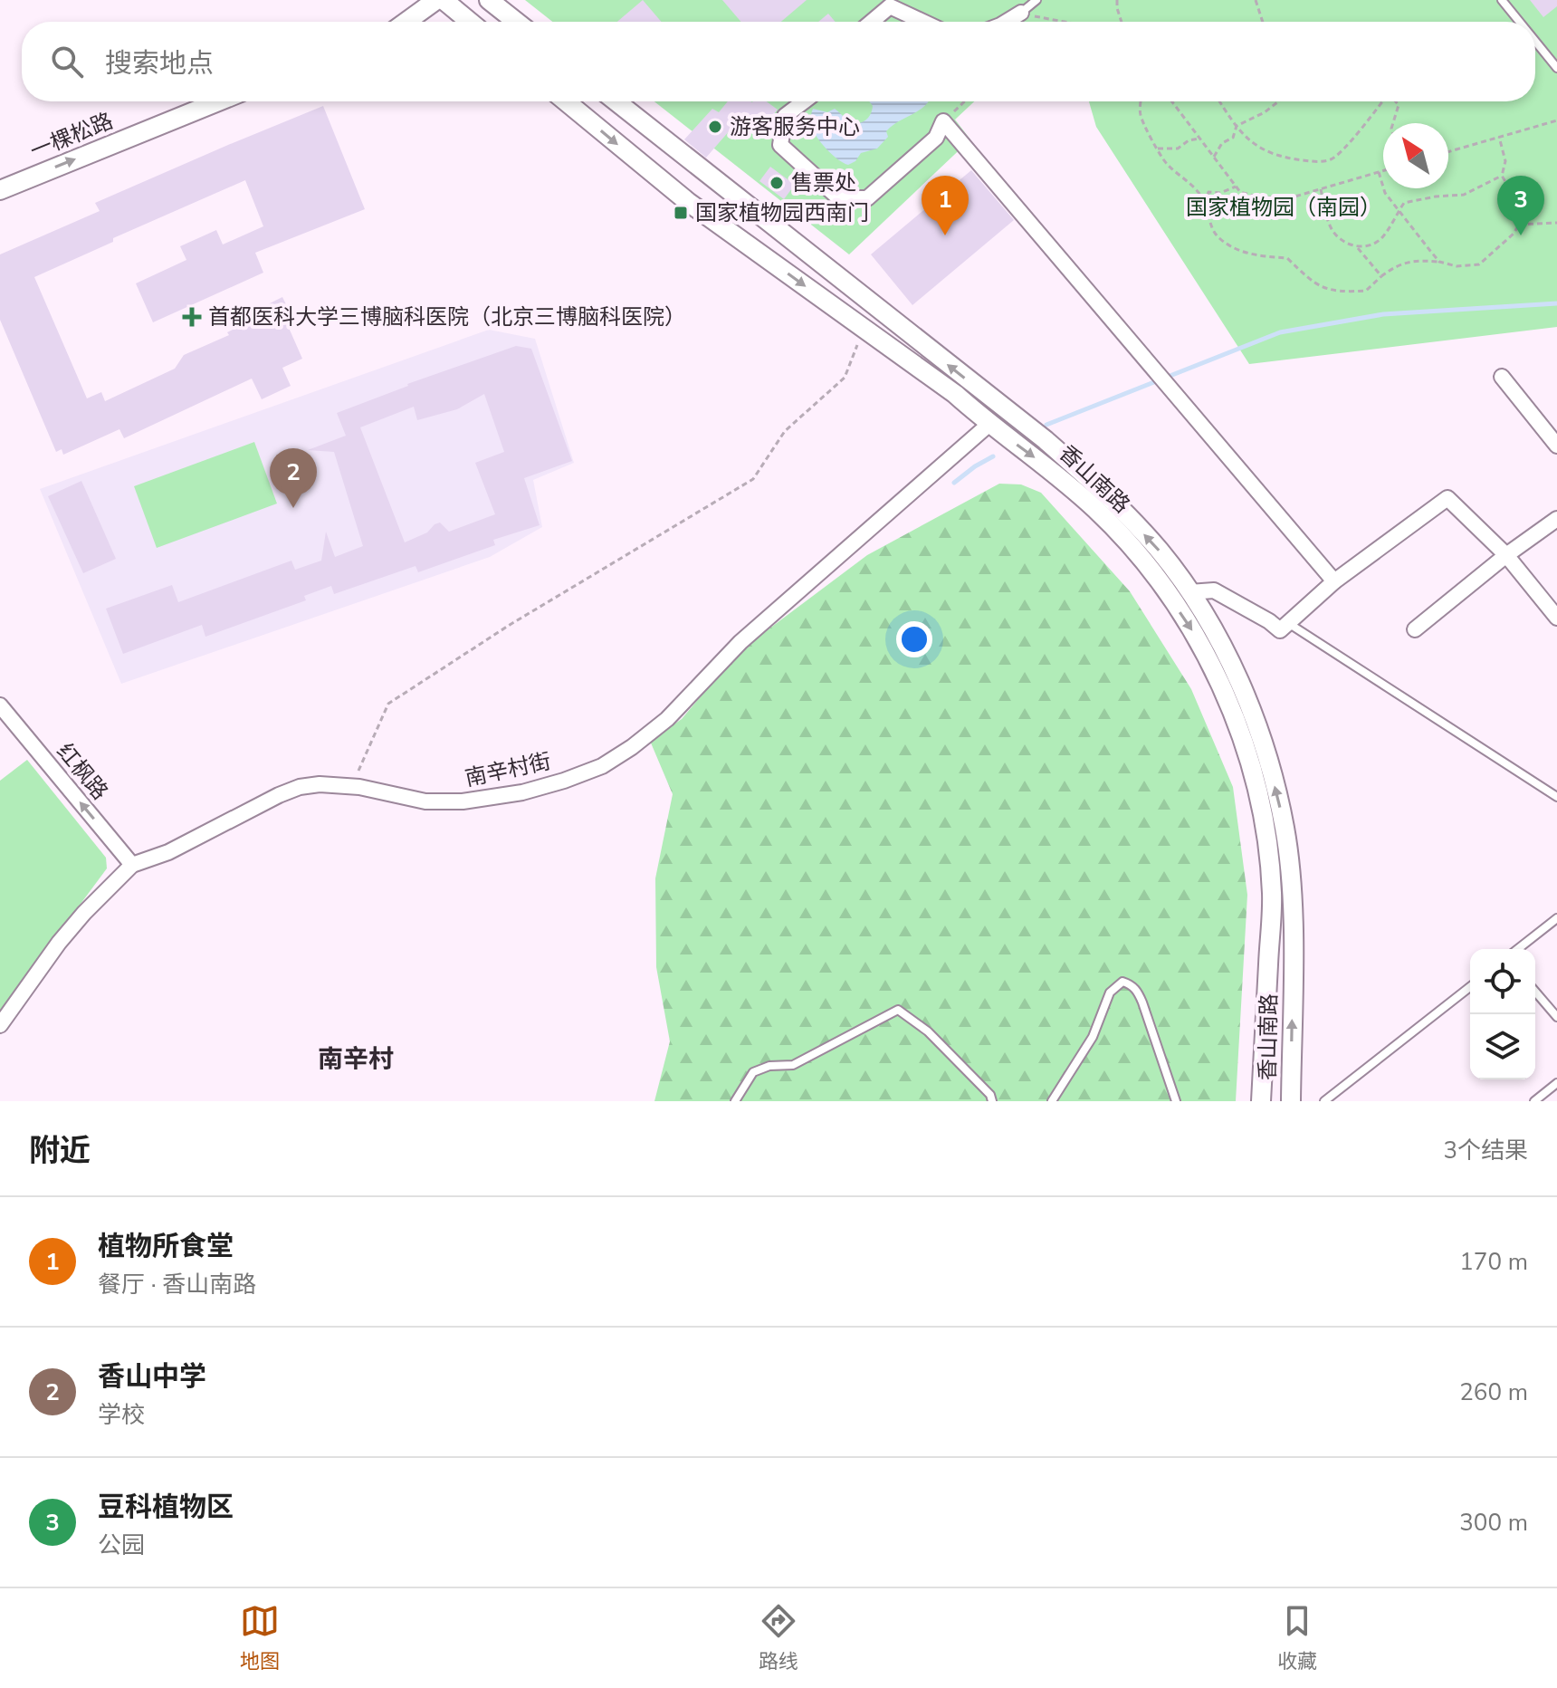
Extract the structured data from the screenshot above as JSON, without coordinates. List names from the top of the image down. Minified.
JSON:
{"streets":{"street":["一棵松路","香山南路","南辛村街","红枫路"]},"crossings":[["香山南路","南辛村街"],["南辛村街","红枫路"]],"one_way":["一棵松路","红枫路"],"districts":["南辛村"],"parks":["国家植物园（南园）"],"places":{"other":["游客服务中心","售票处"],"transit":["国家植物园西南门"],"health":["首都医科大学三博脑科医院（北京三博脑科医院）"]},"north":"top left","page":{"search":"搜索地点","pins":["1","3","2"],"heading":["附近","3个结果"],"list":[{"mark":"1","name":"植物所食堂","note":"餐厅 · 香山南路","value":"170 m"},{"mark":"2","name":"香山中学","note":"学校","value":"260 m"},{"mark":"3","name":"豆科植物区","note":"公园","value":"300 m"}],"nav":["地图","路线","收藏"]}}
